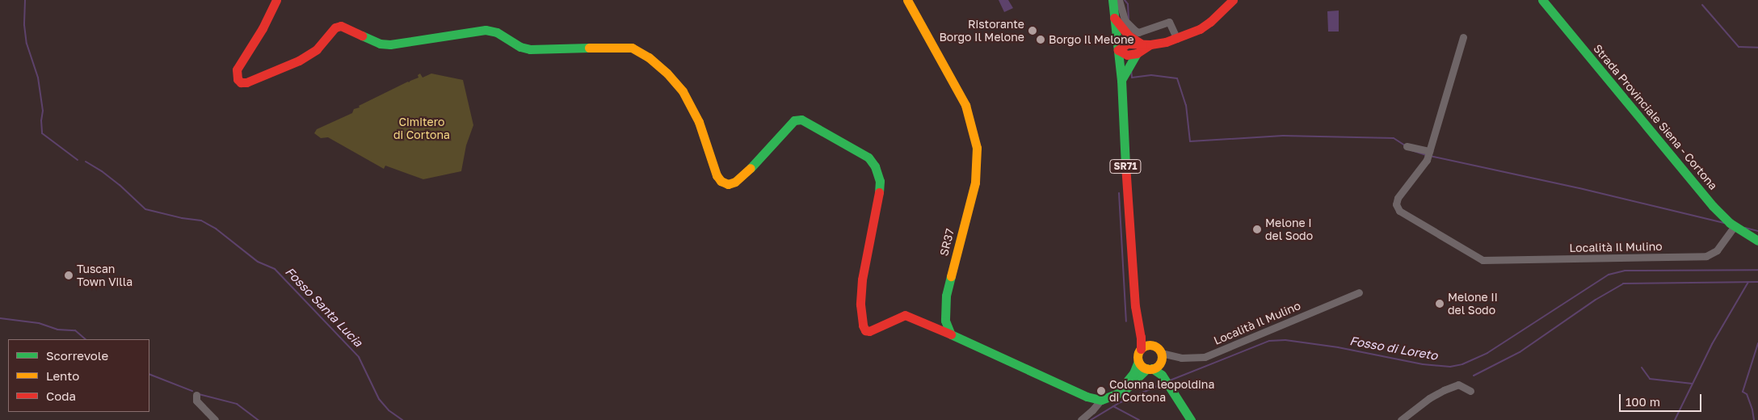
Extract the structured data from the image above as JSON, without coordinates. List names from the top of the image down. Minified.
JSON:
{"streets":{"street":["Strada Provinciale Siena - Cortona","SR71","SR37","Località Il Mulino"]},"crossings":[["Strada Provinciale Siena - Cortona","Località Il Mulino"]],"water":["Fosso Santa Lucia","Fosso di Loreto"],"parks":["Cimitero di Cortona"],"places":["Ristorante Borgo Il Melone","Borgo Il Melone","Melone I del Sodo","Tuscan Town Villa","Melone II del Sodo","Colonna leopoldina di Cortona"],"legend":["Scorrevole","Lento","Coda"],"scale_bar":"100 m"}
